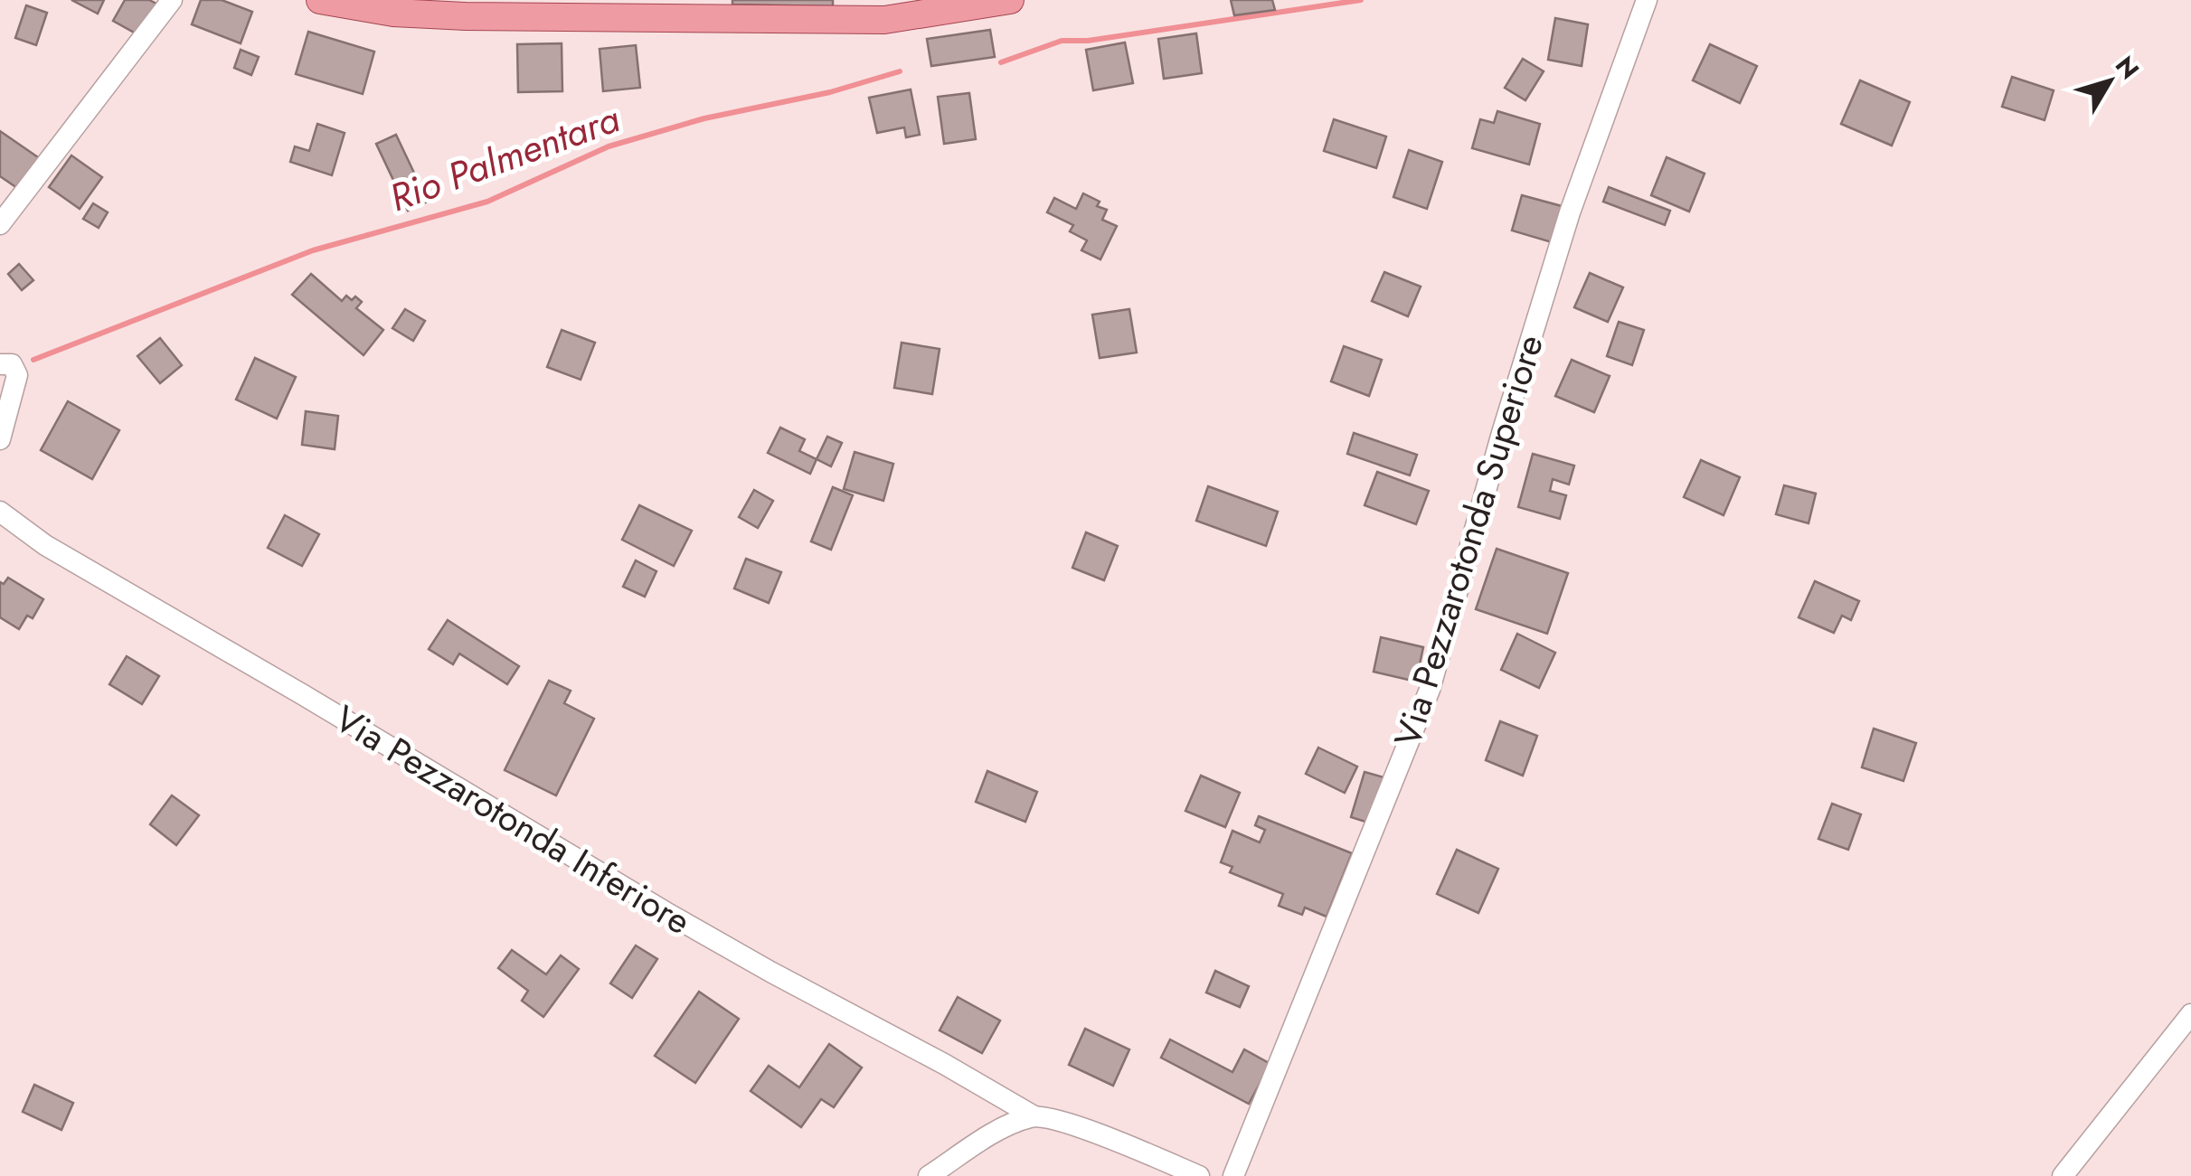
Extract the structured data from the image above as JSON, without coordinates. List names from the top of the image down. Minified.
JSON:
{"streets":{"street":["Via Pezzarotonda Superiore","Via Pezzarotonda Inferiore"]},"water":["Rio Palmentara"],"north":"top right"}
